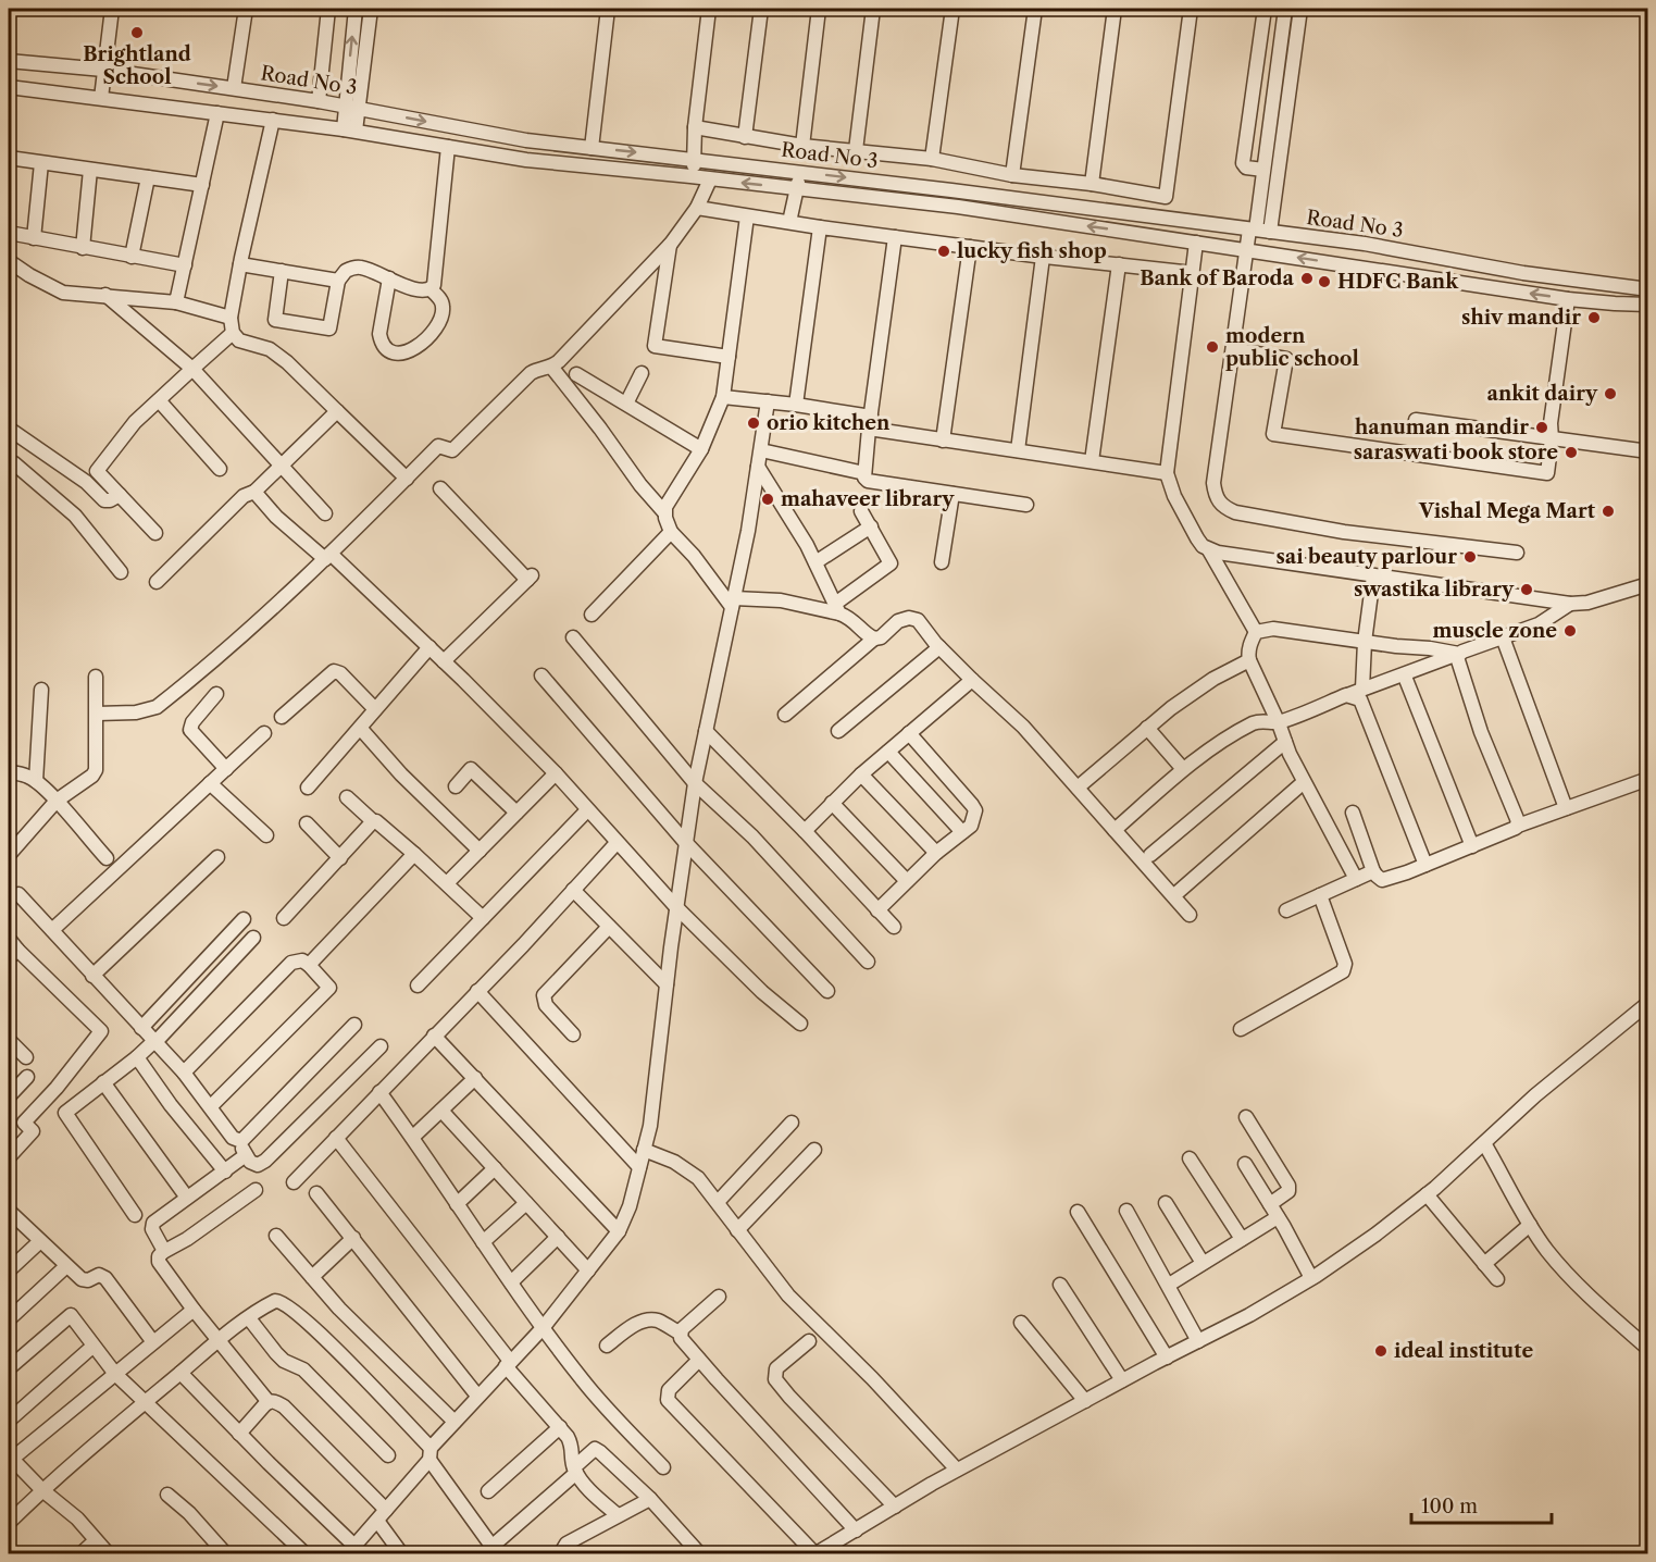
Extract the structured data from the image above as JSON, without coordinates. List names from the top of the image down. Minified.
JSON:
{"streets":{"street":["Road No 3"]},"places":["Brightland School","lucky fish shop","Bank of Baroda","HDFC Bank","shiv mandir","modern public school","ankit dairy","orio kitchen","hanuman mandir","saraswati book store","mahaveer library","Vishal Mega Mart","sai beauty parlour","swastika library","muscle zone","ideal institute"],"scale_bar":"100 m"}
